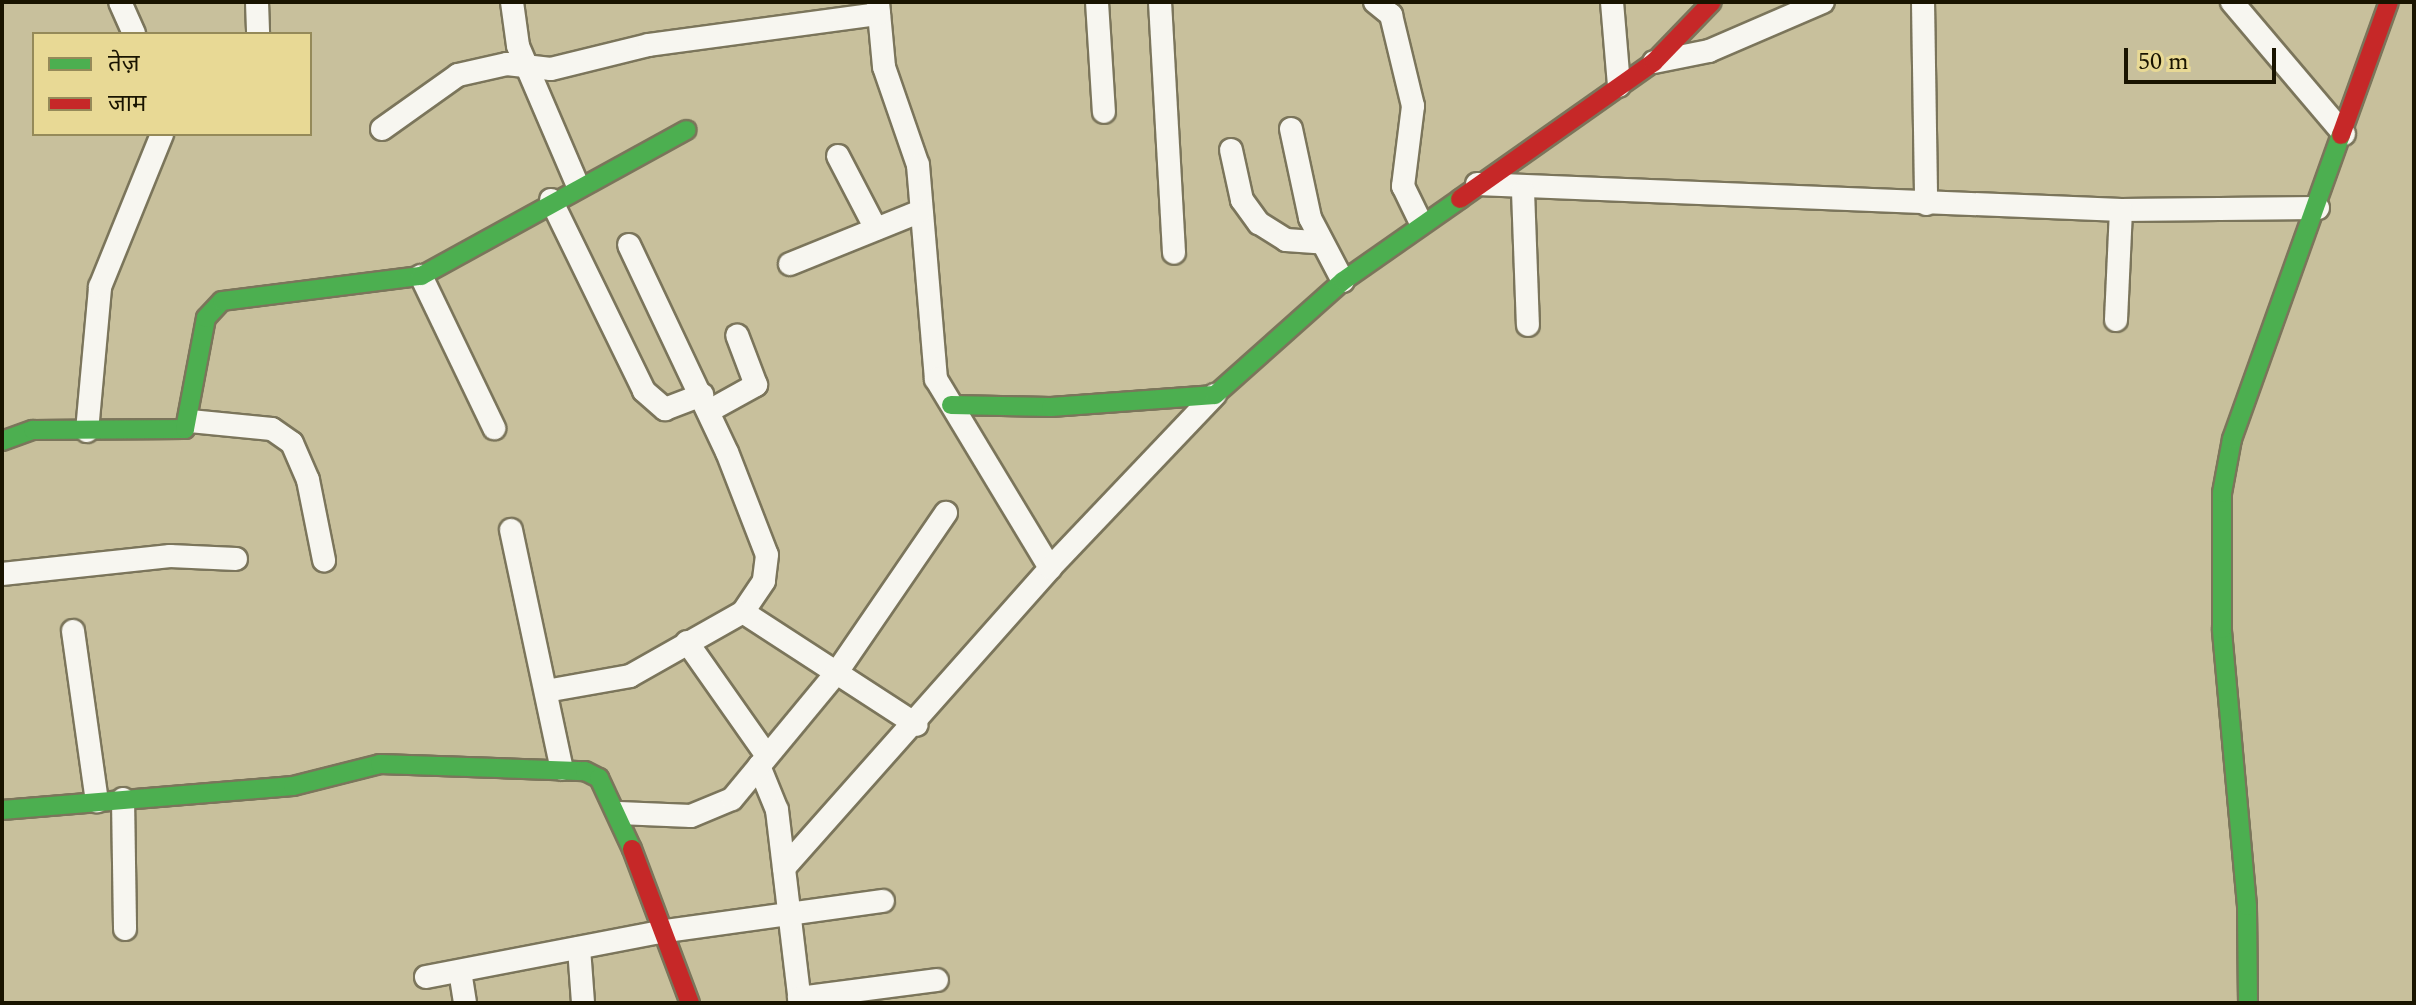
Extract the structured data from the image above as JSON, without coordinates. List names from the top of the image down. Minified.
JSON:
{"legend":["तेज़","जाम"],"scale_bar":"50 m"}
